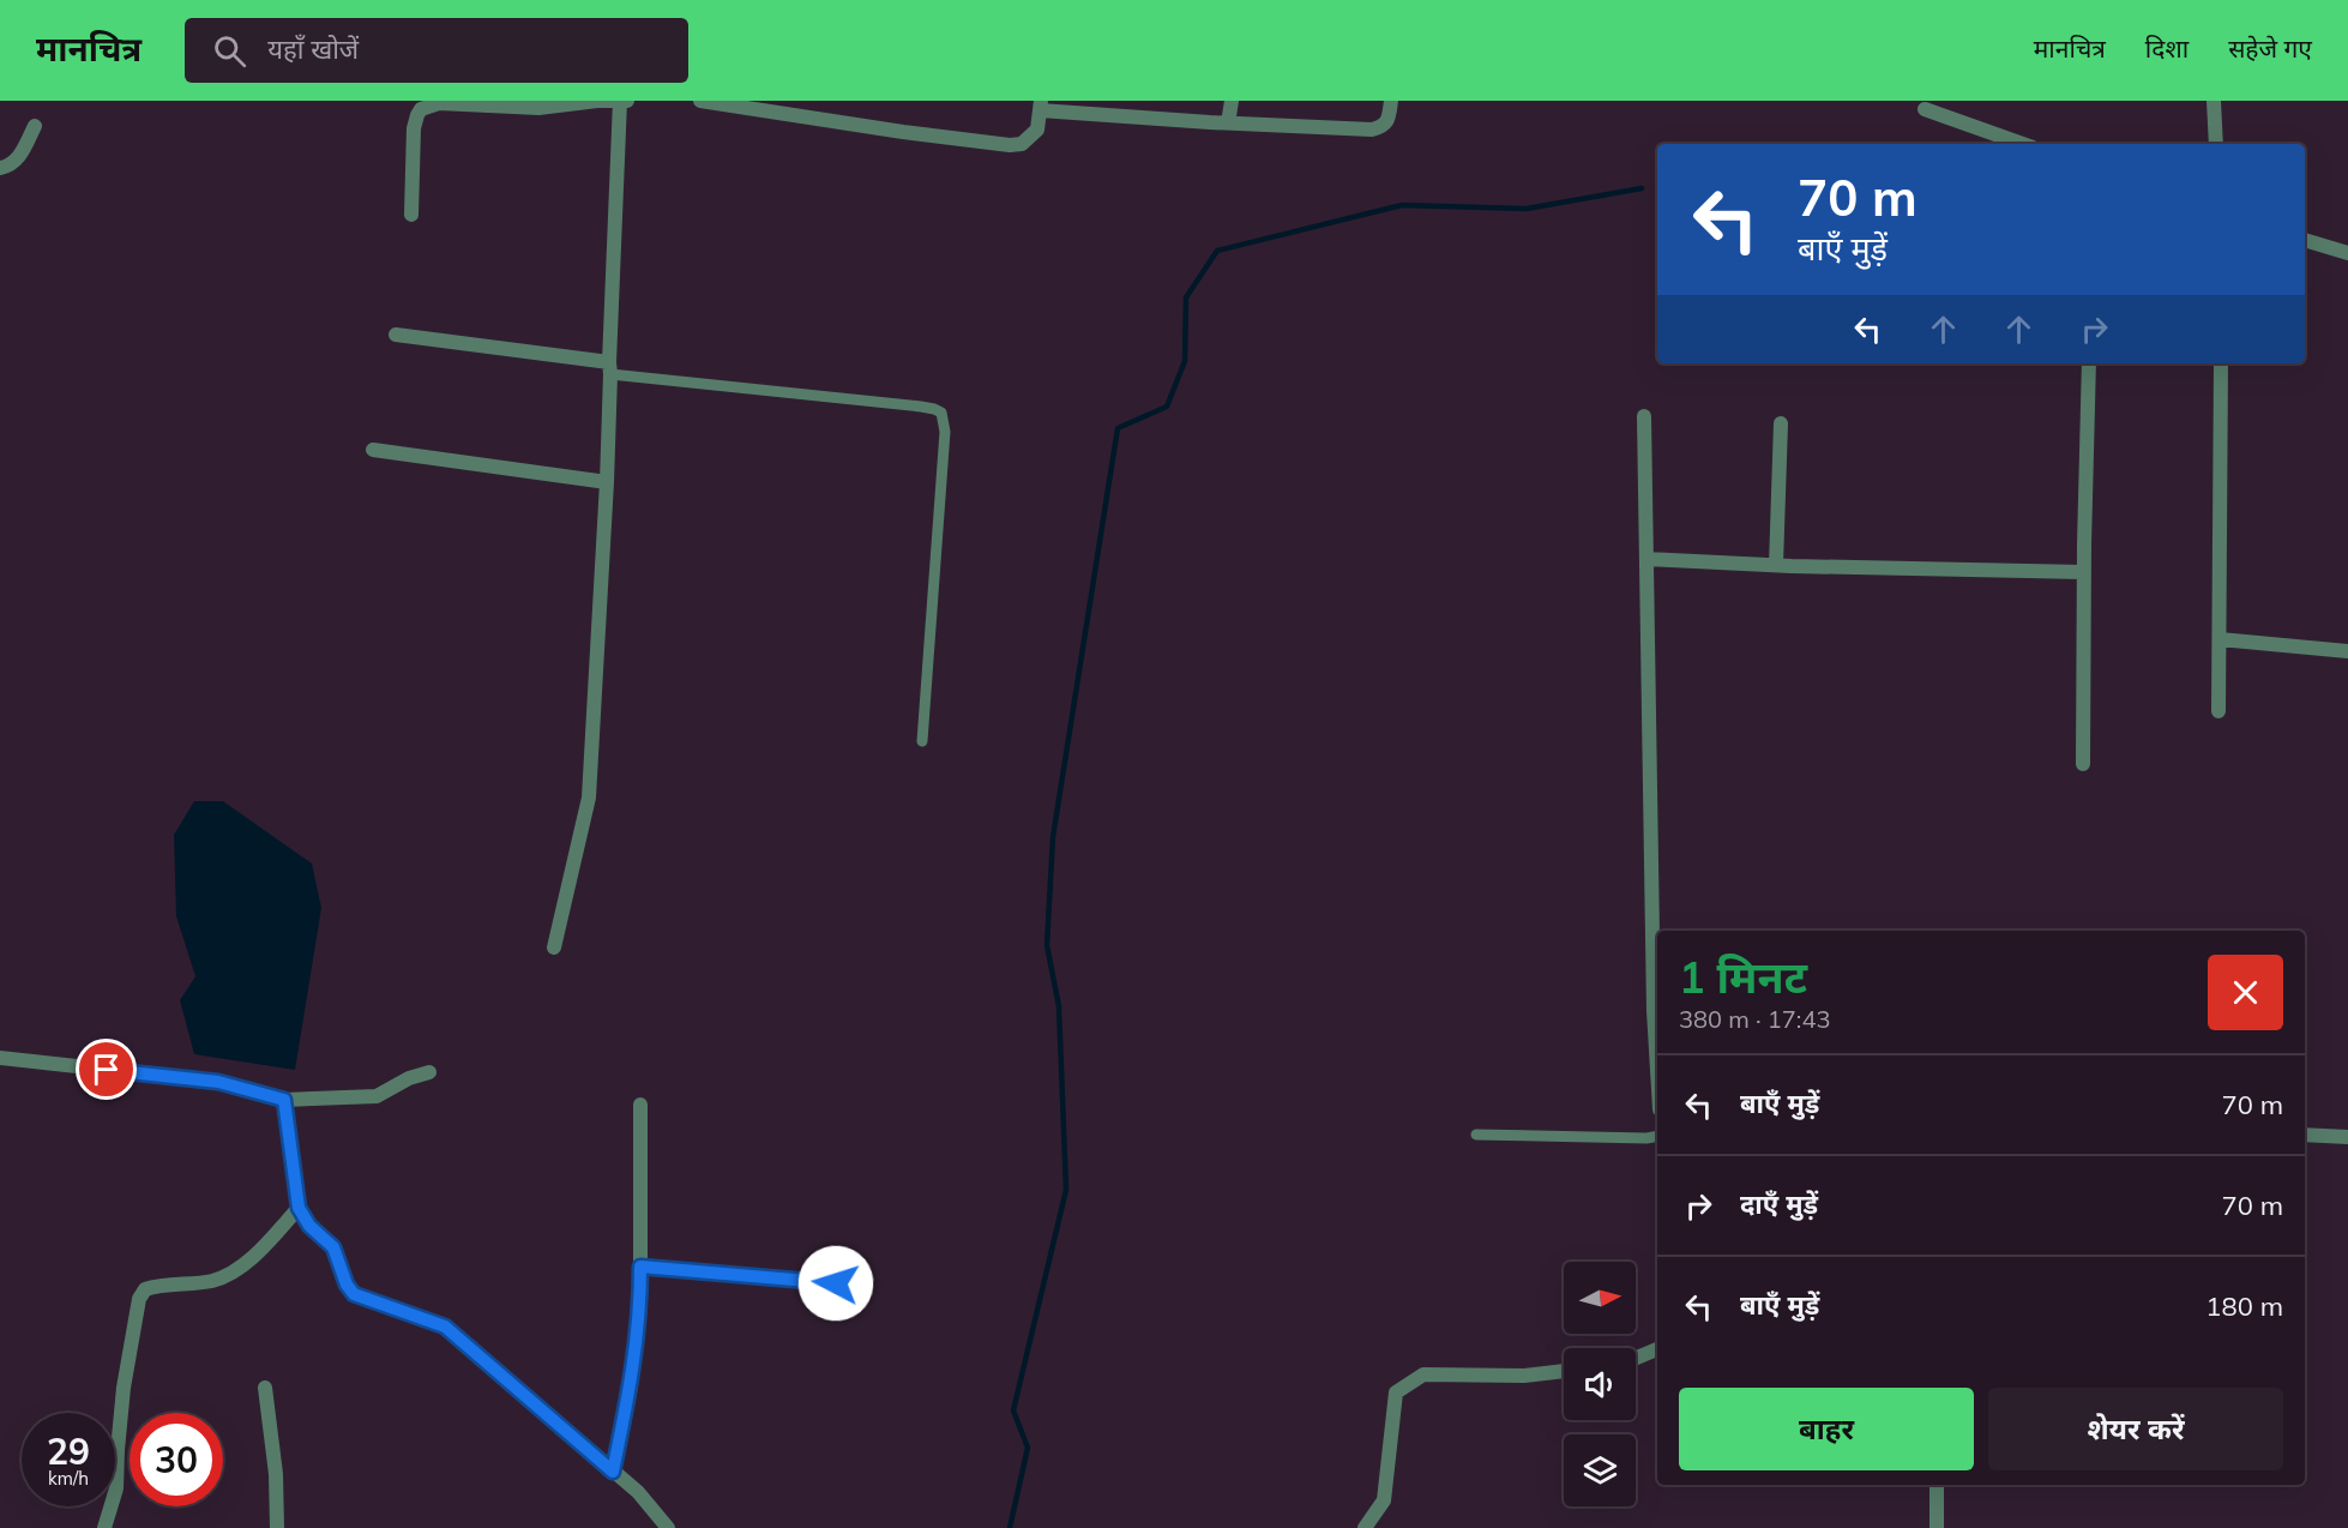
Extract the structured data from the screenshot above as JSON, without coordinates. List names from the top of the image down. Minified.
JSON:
{"north":"right","page":{"header":"मानचित्र","search":"यहाँ खोजें","nav":["मानचित्र","दिशा","सहेजे गए"],"turn":["70 m","बाएँ मुड़ें"],"heading":["1 मिनट","380 m · 17:43"],"list":[{"name":"बाएँ मुड़ें","value":"70 m"},{"name":"दाएँ मुड़ें","value":"70 m"},{"name":"बाएँ मुड़ें","value":"180 m"}],"buttons":["बाहर","शेयर करें"],"speed":"29 km/h","limit":"30"}}
